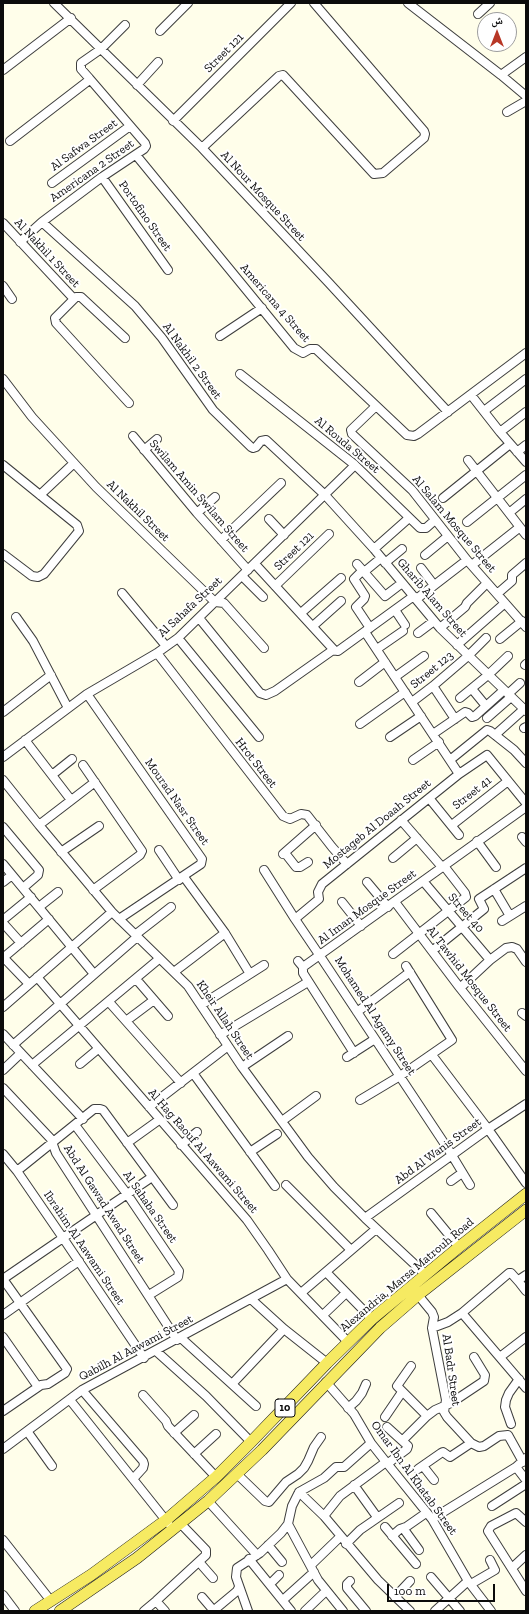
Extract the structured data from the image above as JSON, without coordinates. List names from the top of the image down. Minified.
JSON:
{"streets":{"main road":["Alexandria, Marsa Matrouh Road","10"],"street":["Street 121","Al Safwa Street","Americana 2 Street","Al Nour Mosque Street","Portofino Street","Al Nakhil 1 Street","Americana 4 Street","Al Nakhil 2 Street","Al Rouda Street","Swilam Amin Swilam Street","Al Nakhil Street","Al Salam Mosque Street","Gharib Alam Street","Al Sahafa Street","Street 123","Hrot Street","Street 41","Mourad Nasr Street","Mostageb Al Doaah Street","Al Iman Mosque Street","Street 40","Al Tawhid Mosque Street","Mohamed Al Agamy Street","Kheir Allah Street","Al Hag Raouf Al Aawami Street","Abd Al Wanis Street","Abd Al Gawad Awad Street","Al Sahaba Street","Ibrahim Al Aawami Street","Qabilh Al Aawami Street","Al Badr Street","Omar Ibn Al Khatab Street"]},"crossings":[["Street 121","Al Nour Mosque Street"],["Al Safwa Street","Americana 2 Street"],["Americana 2 Street","Al Nour Mosque Street"],["Americana 2 Street","Portofino Street"],["Americana 2 Street","Al Nakhil 1 Street"],["Americana 2 Street","Americana 4 Street"],["Americana 2 Street","Al Nakhil 2 Street"],["Al Nour Mosque Street","Americana 4 Street"],["Americana 4 Street","Al Salam Mosque Street"],["Al Nakhil 2 Street","Gharib Alam Street"],["Al Nakhil 2 Street","Al Sahafa Street"],["Al Rouda Street","Al Salam Mosque Street"],["Al Rouda Street","Al Sahafa Street"],["Swilam Amin Swilam Street","Al Sahafa Street"],["Al Nakhil Street","Al Sahafa Street"],["Gharib Alam Street","Al Sahafa Street"],["Gharib Alam Street","Street 123"],["Al Sahafa Street","Hrot Street"],["Al Sahafa Street","Mourad Nasr Street"],["Hrot Street","Mostageb Al Doaah Street"],["Street 41","Mostageb Al Doaah Street"],["Mourad Nasr Street","Kheir Allah Street"],["Mostageb Al Doaah Street","Mohamed Al Agamy Street"],["Al Iman Mosque Street","Street 40"],["Al Iman Mosque Street","Al Tawhid Mosque Street"],["Al Iman Mosque Street","Mohamed Al Agamy Street"],["Mohamed Al Agamy Street","Abd Al Wanis Street"],["Kheir Allah Street","Abd Al Wanis Street"],["Kheir Allah Street","Alexandria, Marsa Matrouh Road"],["Al Hag Raouf Al Aawami Street","Alexandria, Marsa Matrouh Road"],["Al Hag Raouf Al Aawami Street","Qabilh Al Aawami Street"],["Abd Al Gawad Awad Street","Al Sahaba Street"],["Abd Al Gawad Awad Street","Qabilh Al Aawami Street"],["Ibrahim Al Aawami Street","Qabilh Al Aawami Street"],["Alexandria, Marsa Matrouh Road","Al Badr Street"],["Alexandria, Marsa Matrouh Road","Omar Ibn Al Khatab Street"]],"scale_bar":"100 m","north":"top"}
